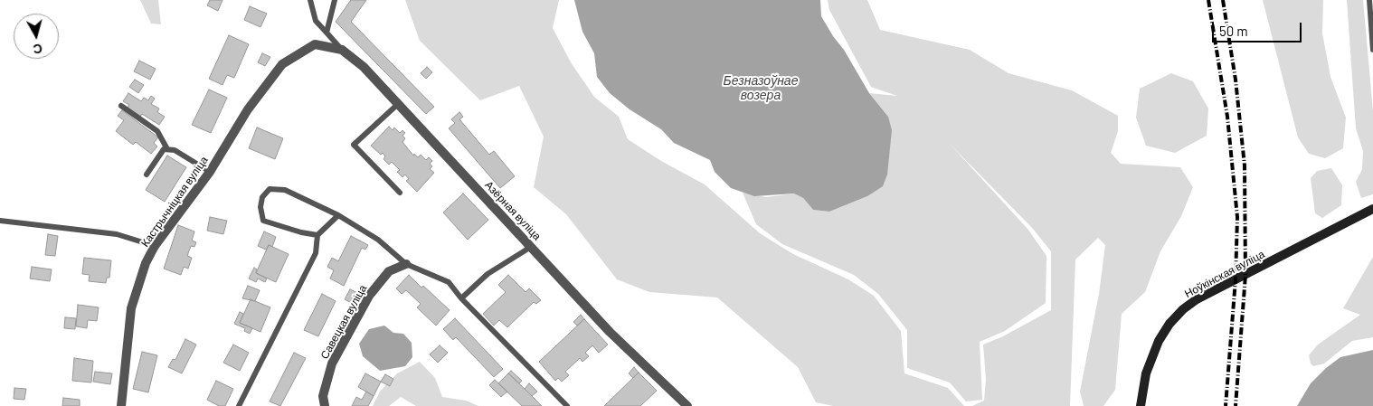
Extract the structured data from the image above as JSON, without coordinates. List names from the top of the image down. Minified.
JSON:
{"streets":{"main road":["Ноўкінская вуліца"],"street":["Кастрычніцкая вуліца","Азёрная вуліца","Савецкая вуліца"]},"crossings":[["Кастрычніцкая вуліца","Азёрная вуліца"]],"water":["Безназоўнае возера"],"scale_bar":"50 m","north":"bottom"}
